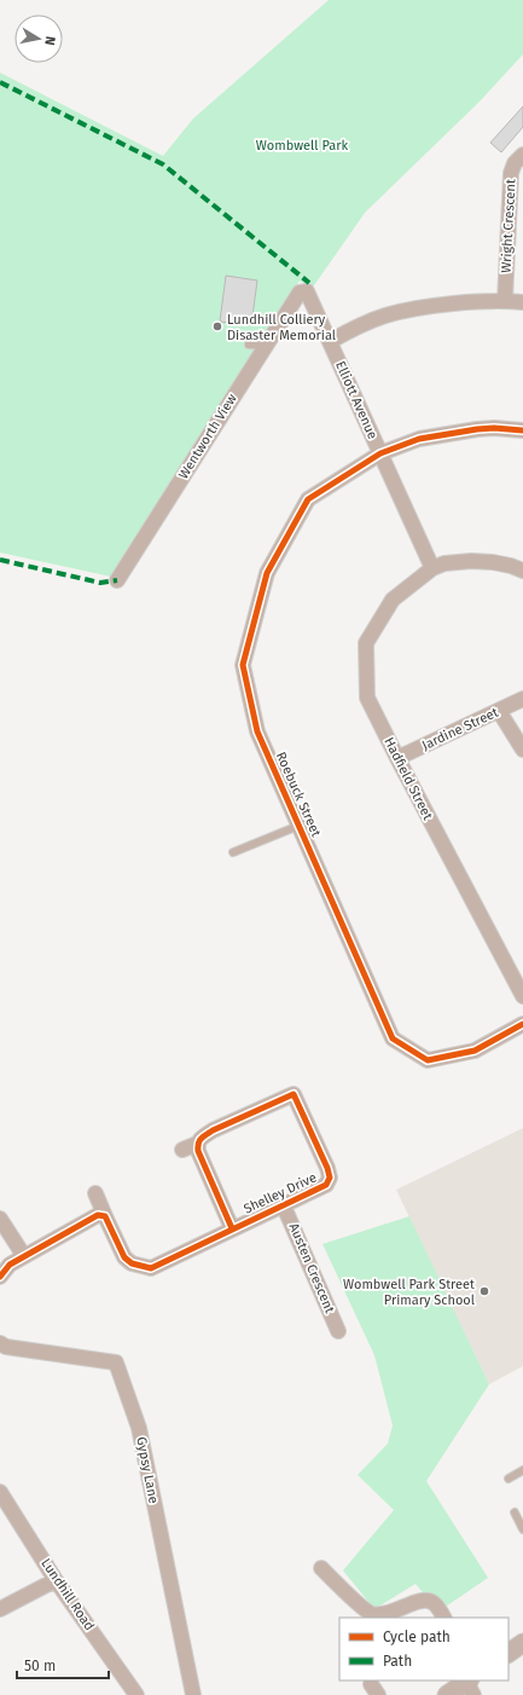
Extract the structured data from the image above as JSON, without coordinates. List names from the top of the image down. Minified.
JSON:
{"streets":{"street":["Wright Crescent","Elliott Avenue","Wentworth View","Jardine Street","Hadfield Street","Roebuck Street","Shelley Drive","Austen Crescent","Gypsy Lane","Lundhill Road"]},"crossings":[["Elliott Avenue","Wentworth View"],["Elliott Avenue","Hadfield Street"],["Elliott Avenue","Roebuck Street"],["Jardine Street","Hadfield Street"],["Shelley Drive","Austen Crescent"]],"parks":["Wombwell Park"],"places":["Lundhill Colliery Disaster Memorial","Wombwell Park Street Primary School"],"legend":["Cycle path","Path"],"scale_bar":"50 m","north":"right"}
